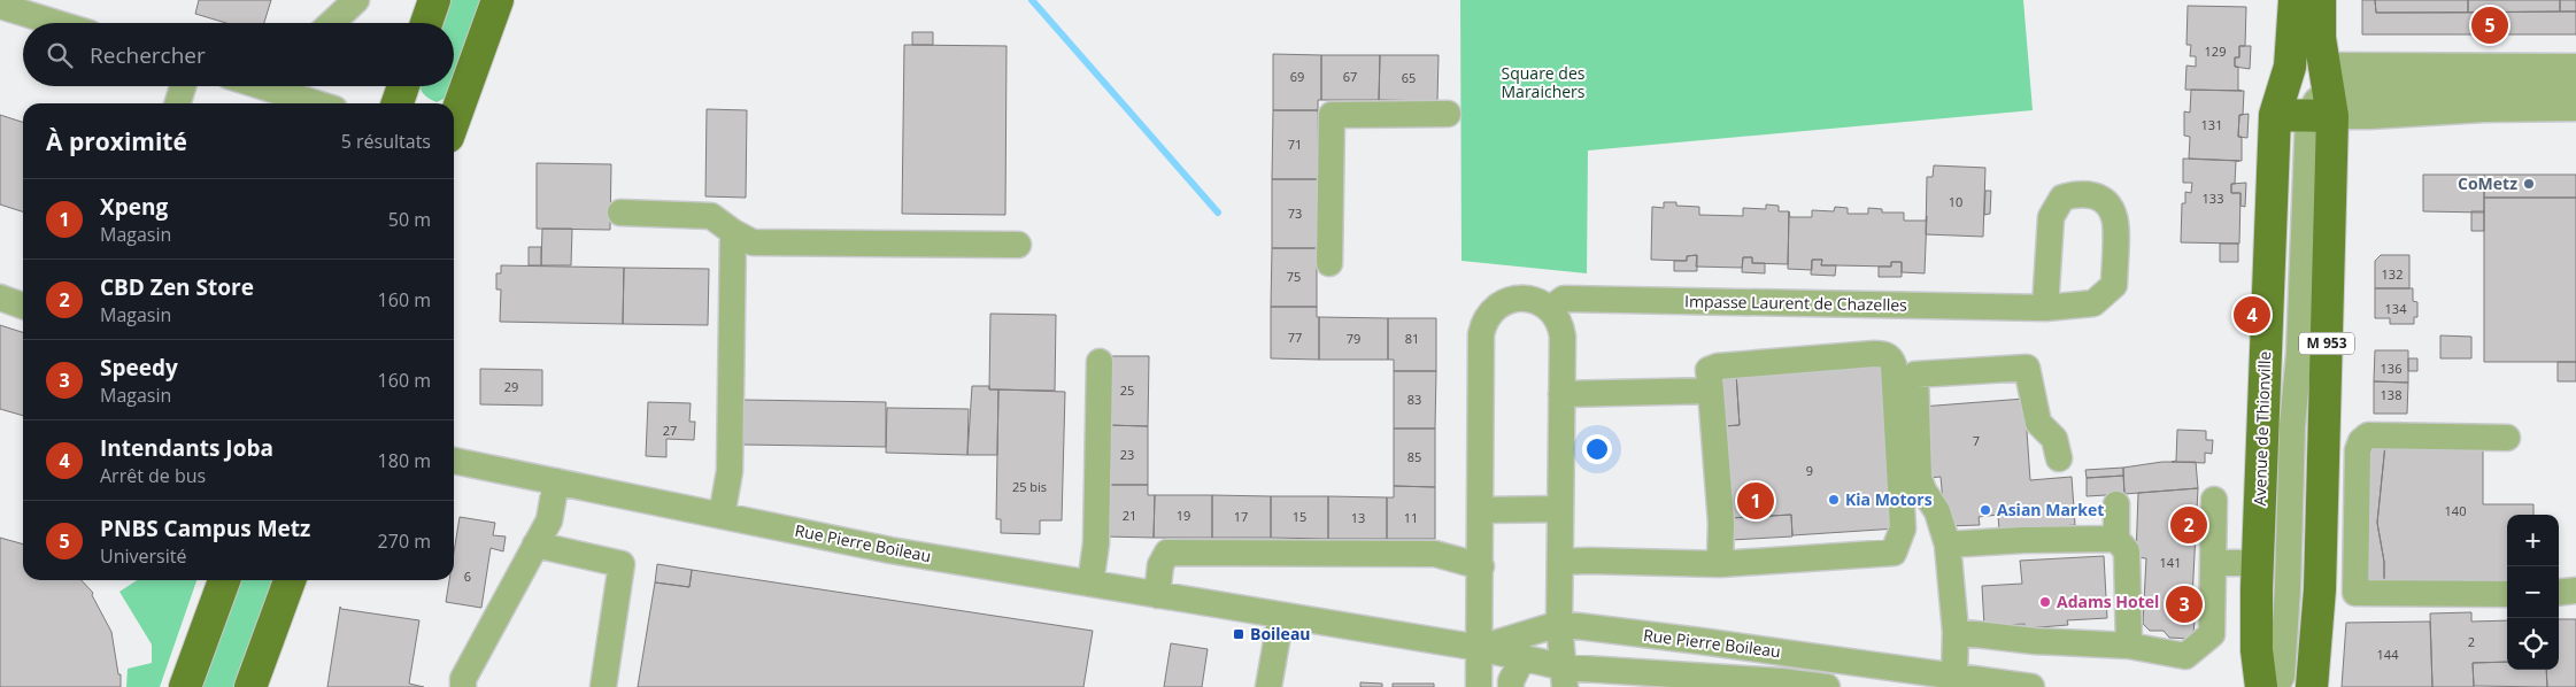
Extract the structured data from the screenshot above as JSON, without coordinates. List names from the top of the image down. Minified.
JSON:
{"streets":{"main road":["M 953","Avenue de Thionville"],"street":["Impasse Laurent de Chazelles","Rue Pierre Boileau"]},"parks":["Square des Maraichers"],"places":{"other":["CoMetz","Kia Motors","Asian Market","Adams Hotel"],"transit":["Boileau"]},"house_numbers":["129","69","67","65","131","71","133","10","73","132","75","134","77","79","81","136","29","25","138","83","27","7","23","85","9","25 bis","140","21","19","17","15","13","11","141","6","2","144"],"page":{"pins":["5","4","1","2","3"],"search":"Rechercher","heading":["À proximité","5 résultats"],"list":[{"mark":"1","name":"Xpeng","note":"Magasin","value":"50 m"},{"mark":"2","name":"CBD Zen Store","note":"Magasin","value":"160 m"},{"mark":"3","name":"Speedy","note":"Magasin","value":"160 m"},{"mark":"4","name":"Intendants Joba","note":"Arrêt de bus","value":"180 m"},{"mark":"5","name":"PNBS Campus Metz","note":"Université","value":"270 m"}],"map_buttons":["+","−"]}}
